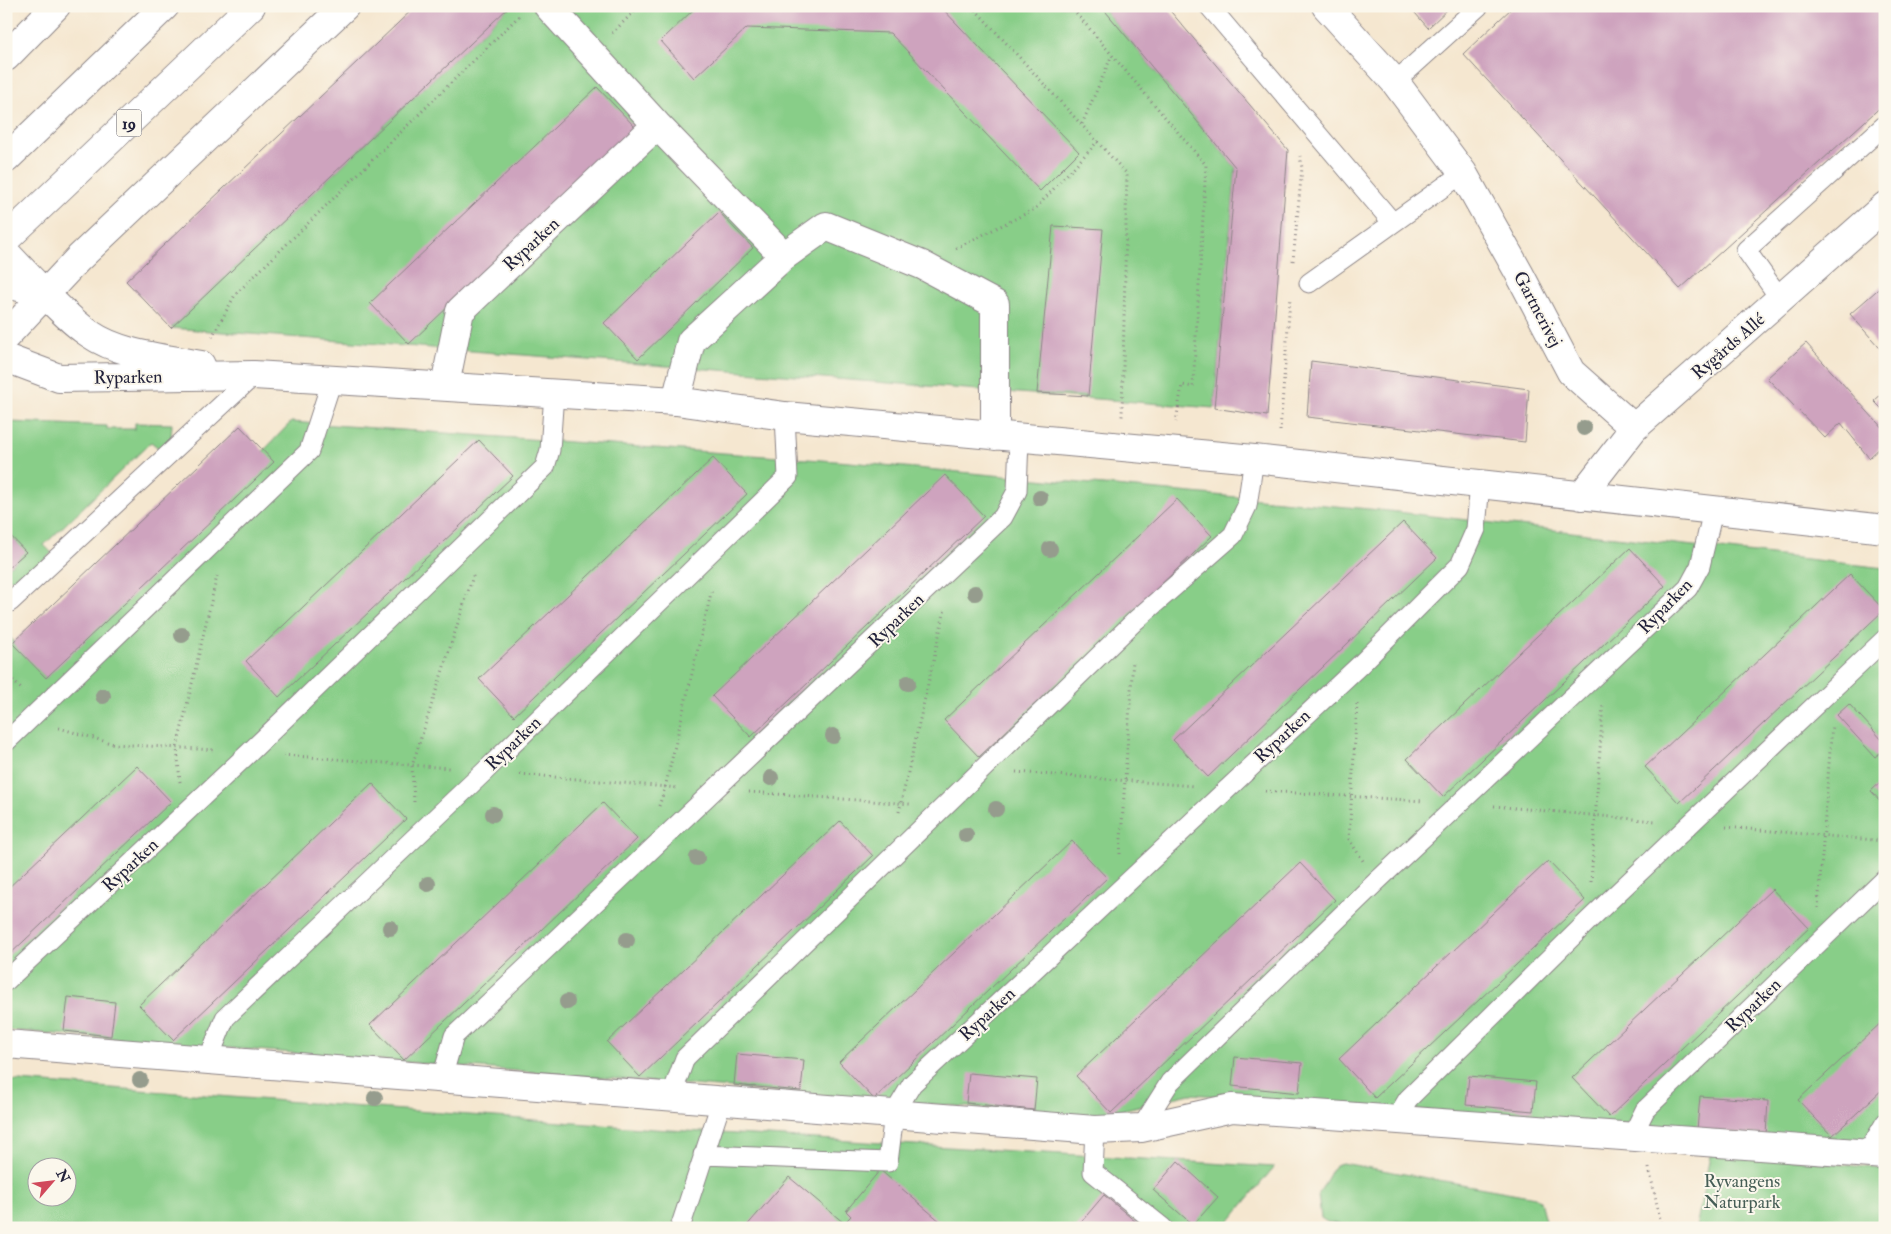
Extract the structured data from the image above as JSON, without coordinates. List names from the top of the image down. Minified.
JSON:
{"streets":{"main road":["19","Ryparken","Gartnerivej","Rygårds Allé"]},"crossings":[["Ryparken","Rygårds Allé"],["Gartnerivej","Rygårds Allé"]],"parks":["Ryvangens Naturpark"],"north":"top right"}
